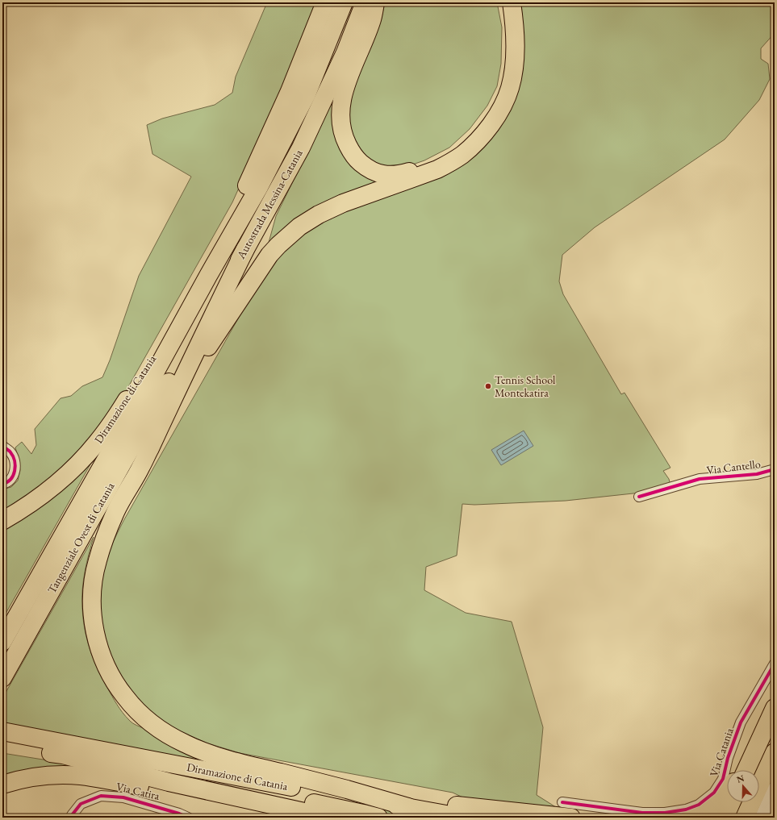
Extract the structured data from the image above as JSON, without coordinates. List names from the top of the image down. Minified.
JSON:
{"streets":{"highway":["Autostrada Messina-Catania","Diramazione di Catania","Tangenziale Ovest di Catania"],"street":["Via Cantello","Via Catania","Via Catira"]},"crossings":[["Autostrada Messina-Catania","Diramazione di Catania"],["Autostrada Messina-Catania","Tangenziale Ovest di Catania"]],"places":["Tennis School Montekatira"],"north":"top"}
